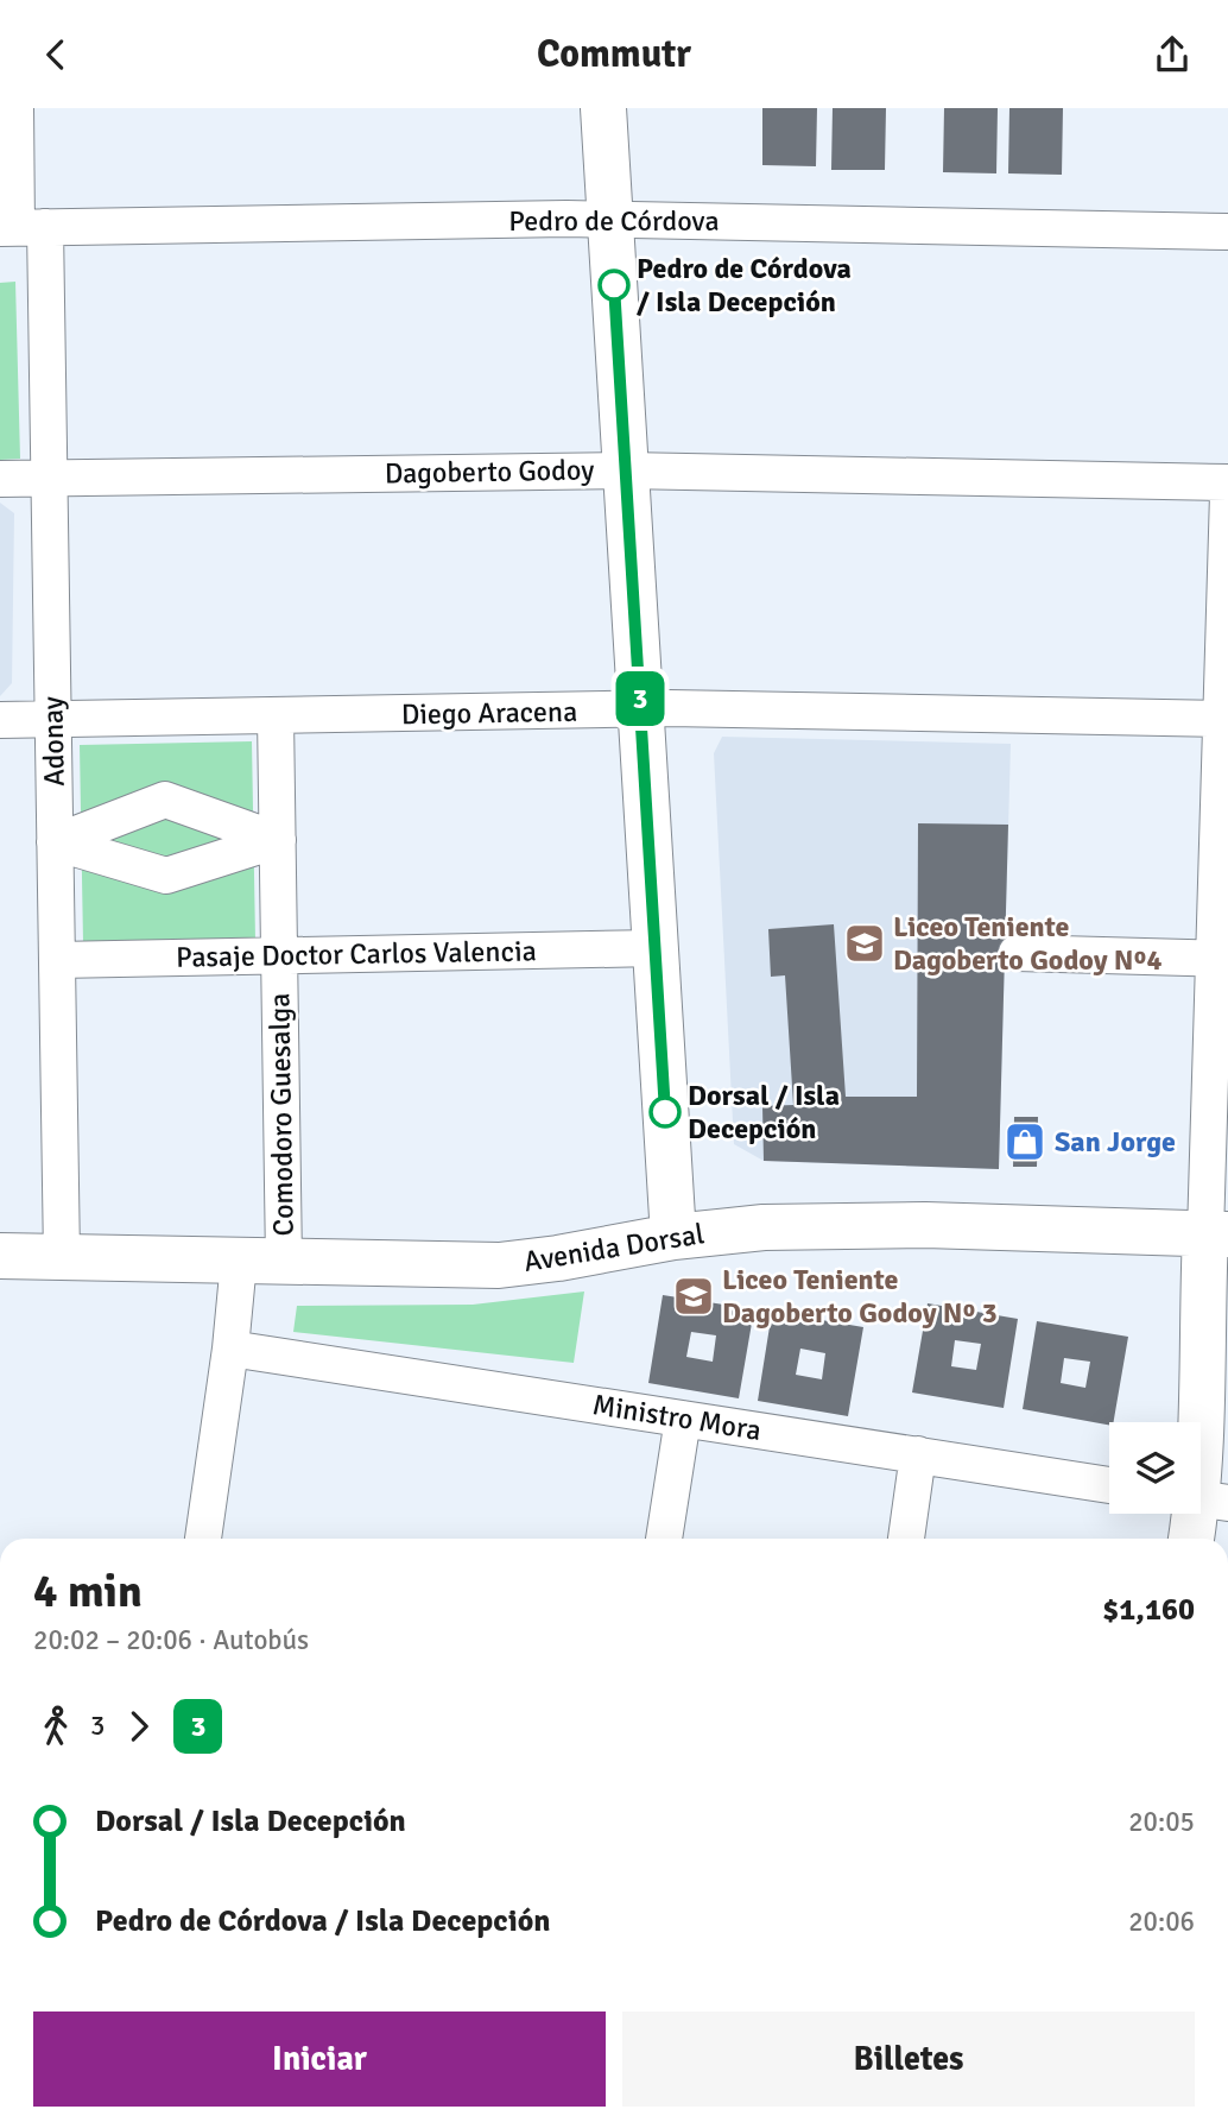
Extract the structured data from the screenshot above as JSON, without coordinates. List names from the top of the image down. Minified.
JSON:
{"streets":{"street":["Pedro de Córdova","Dagoberto Godoy","Diego Aracena","Adonay","Pasaje Doctor Carlos Valencia","Comodoro Guesalga","Avenida Dorsal","Ministro Mora"]},"crossings":[["Pedro de Córdova","Adonay"],["Dagoberto Godoy","Adonay"],["Diego Aracena","Adonay"],["Diego Aracena","Comodoro Guesalga"],["Adonay","Pasaje Doctor Carlos Valencia"],["Adonay","Avenida Dorsal"],["Pasaje Doctor Carlos Valencia","Comodoro Guesalga"],["Comodoro Guesalga","Avenida Dorsal"],["Comodoro Guesalga","Ministro Mora"]],"places":{"other":["Pedro de Córdova / Isla Decepción","Dorsal / Isla Decepción"],"school or university":["Liceo Teniente Dagoberto Godoy Nº4","Liceo Teniente Dagoberto Godoy Nº 3"],"shop":["San Jorge"]},"lines":["bus line 3"],"page":{"header":"Commutr","on_map":"3","heading":["4 min","20:02 – 20:06 · Autobús","$1,160"],"legs":["3","3"],"list":[{"name":"Dorsal / Isla Decepción","value":"20:05"},{"name":"Pedro de Córdova / Isla Decepción","value":"20:06"}],"buttons":["Iniciar","Billetes"]}}
